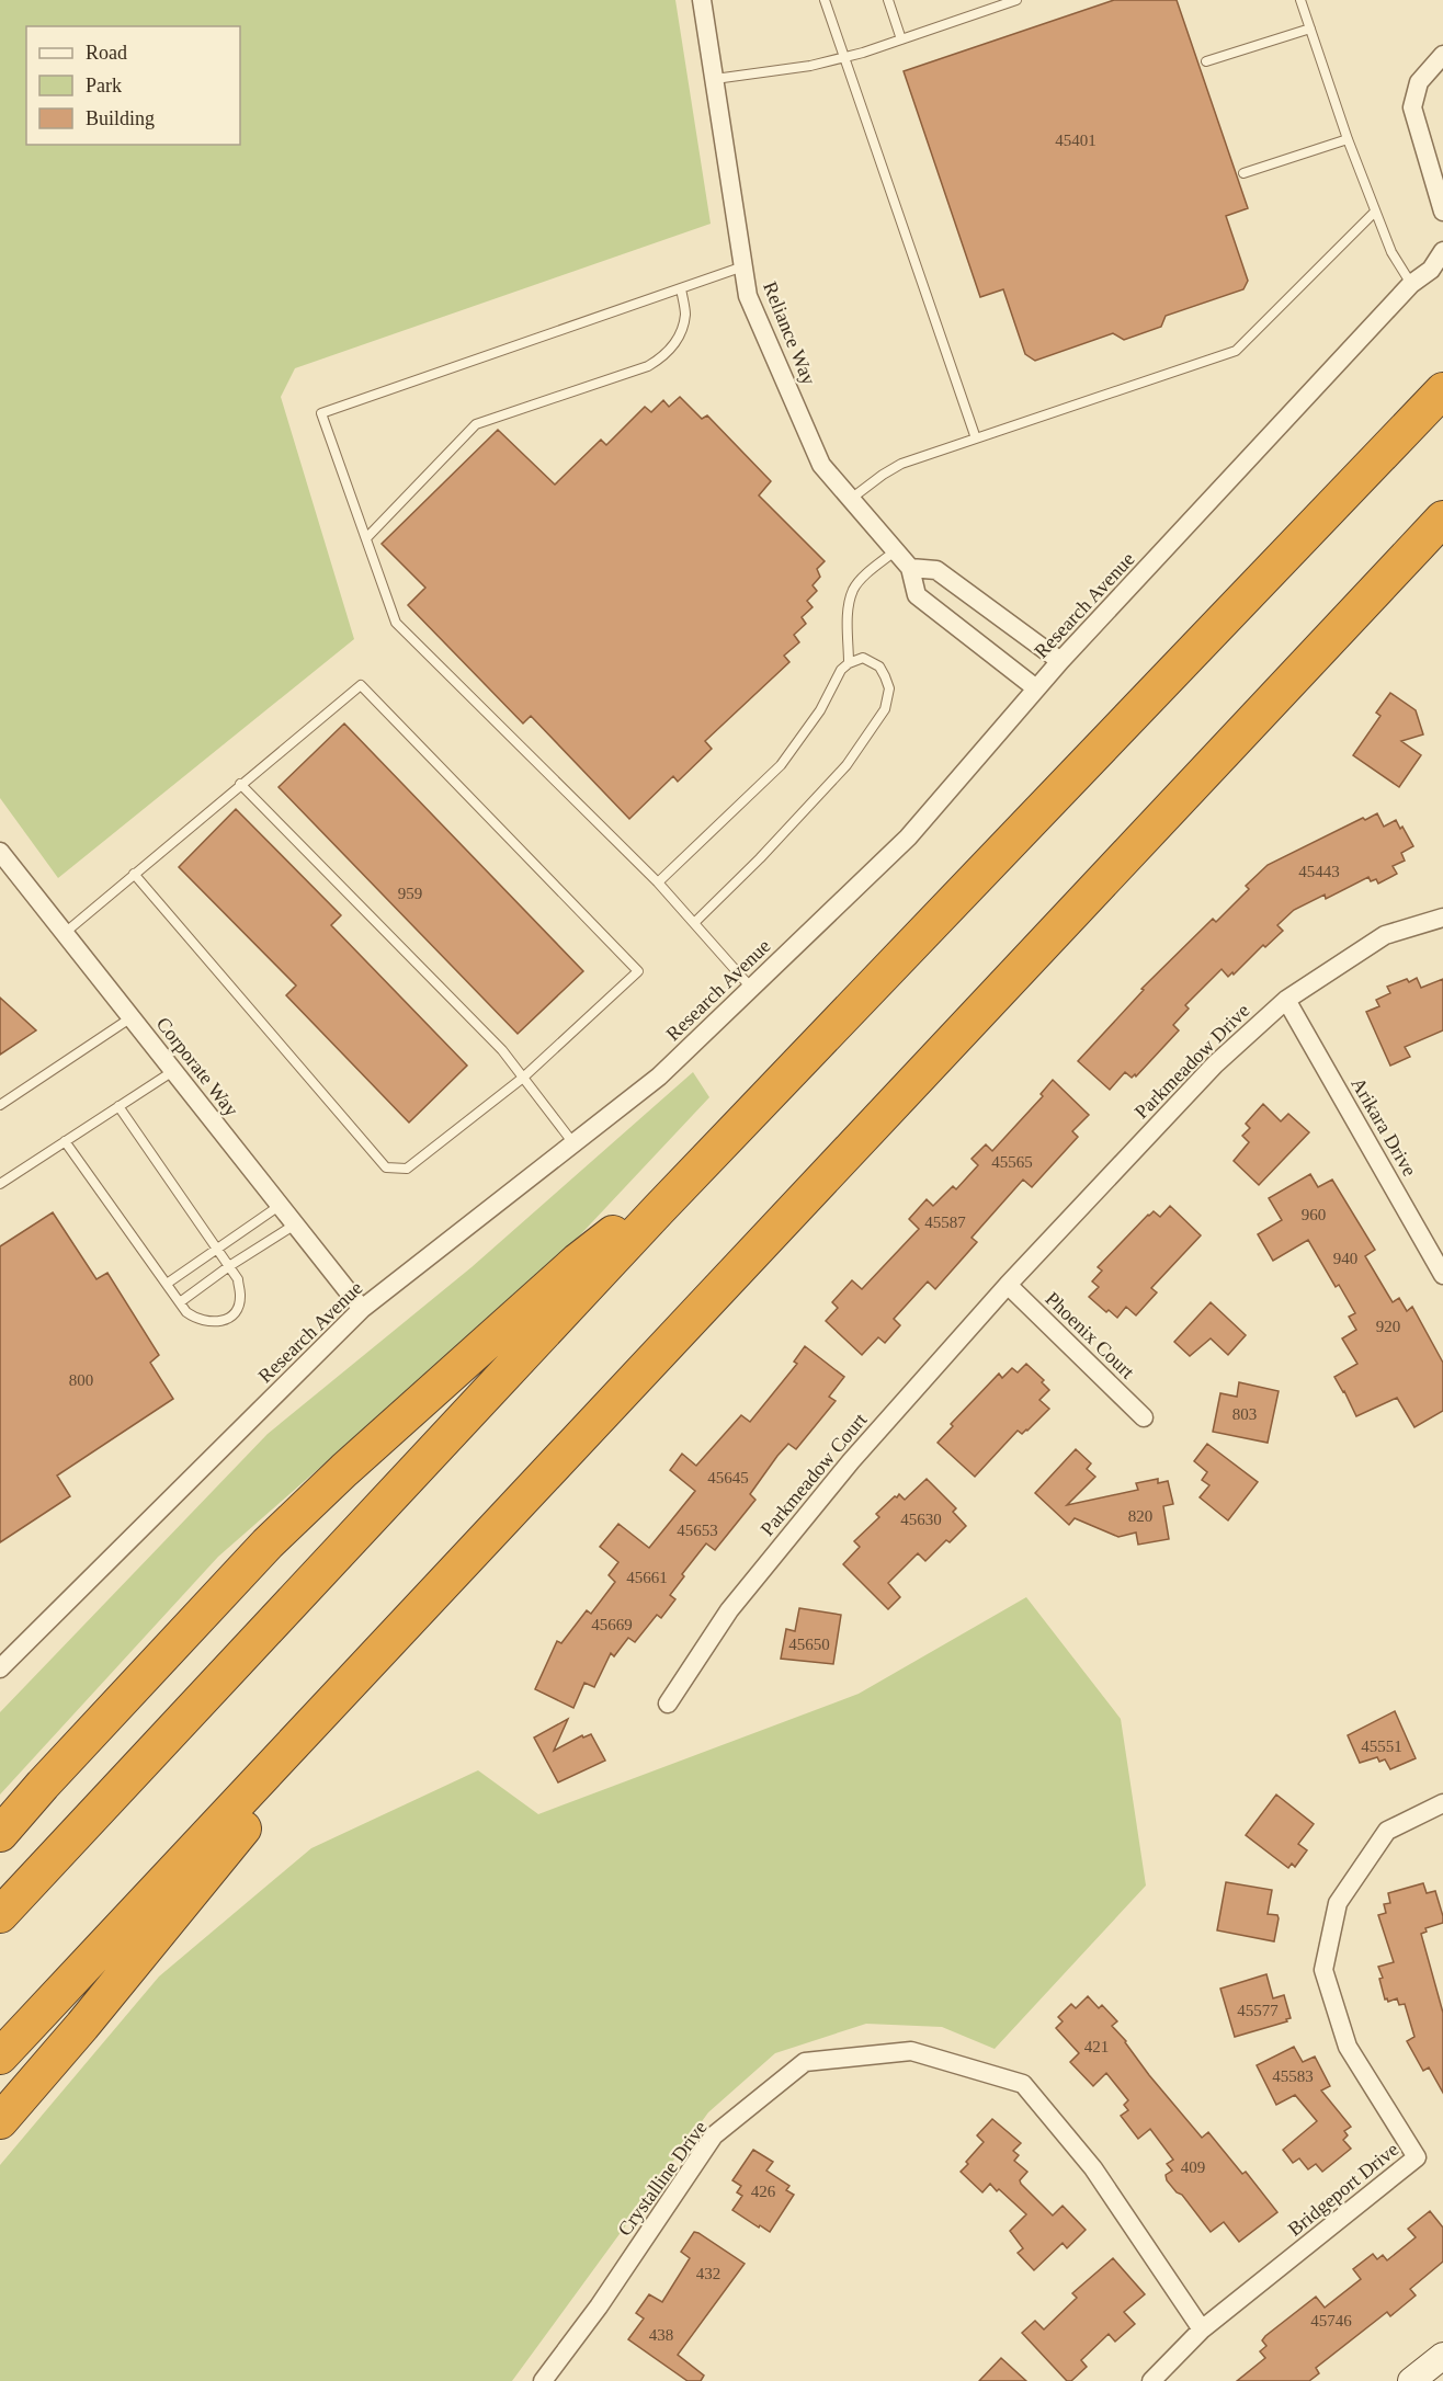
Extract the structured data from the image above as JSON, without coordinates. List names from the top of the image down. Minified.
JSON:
{"streets":{"street":["Reliance Way","Research Avenue","Parkmeadow Drive","Corporate Way","Arikara Drive","Phoenix Court","Parkmeadow Court","Crystalline Drive","Bridgeport Drive"]},"crossings":[["Reliance Way","Research Avenue"],["Research Avenue","Corporate Way"],["Parkmeadow Drive","Arikara Drive"],["Parkmeadow Drive","Phoenix Court"],["Parkmeadow Drive","Parkmeadow Court"],["Phoenix Court","Parkmeadow Court"],["Crystalline Drive","Bridgeport Drive"]],"house_numbers":["45401","45443","959","45565","960","45587","940","920","800","803","45645","820","45630","45653","45661","45669","45650","45551","45577","421","45583","409","426","432","45746","438"],"legend":["Road","Park","Building"]}
